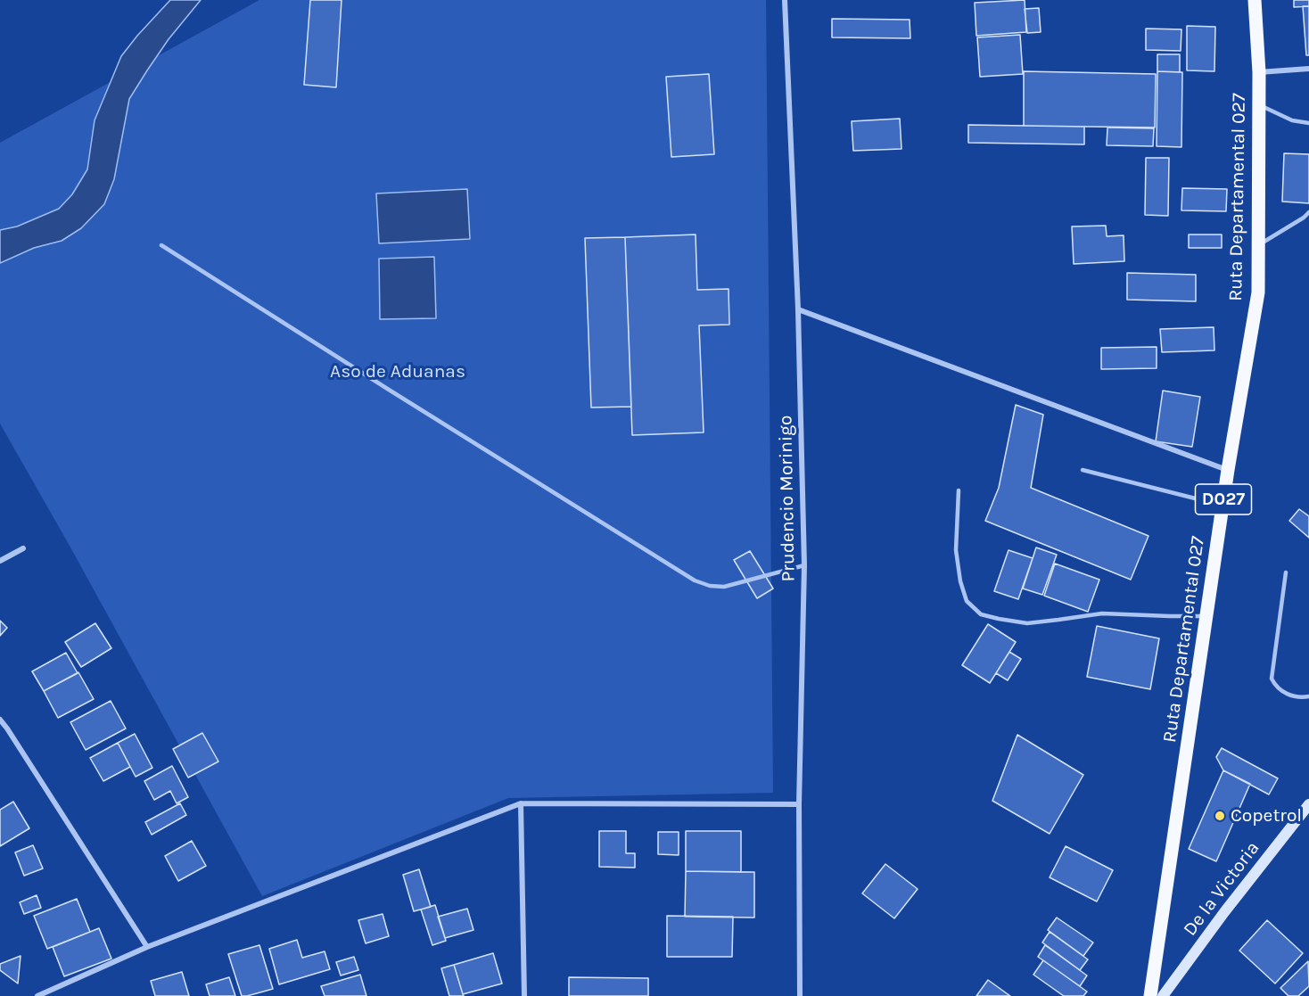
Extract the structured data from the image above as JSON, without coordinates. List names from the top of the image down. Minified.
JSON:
{"streets":{"main road":["Ruta Departamental 027","D027","De la Victoria"],"street":["Prudencio Morinigo"]},"parks":["Aso de Aduanas"],"places":["Copetrol"]}
